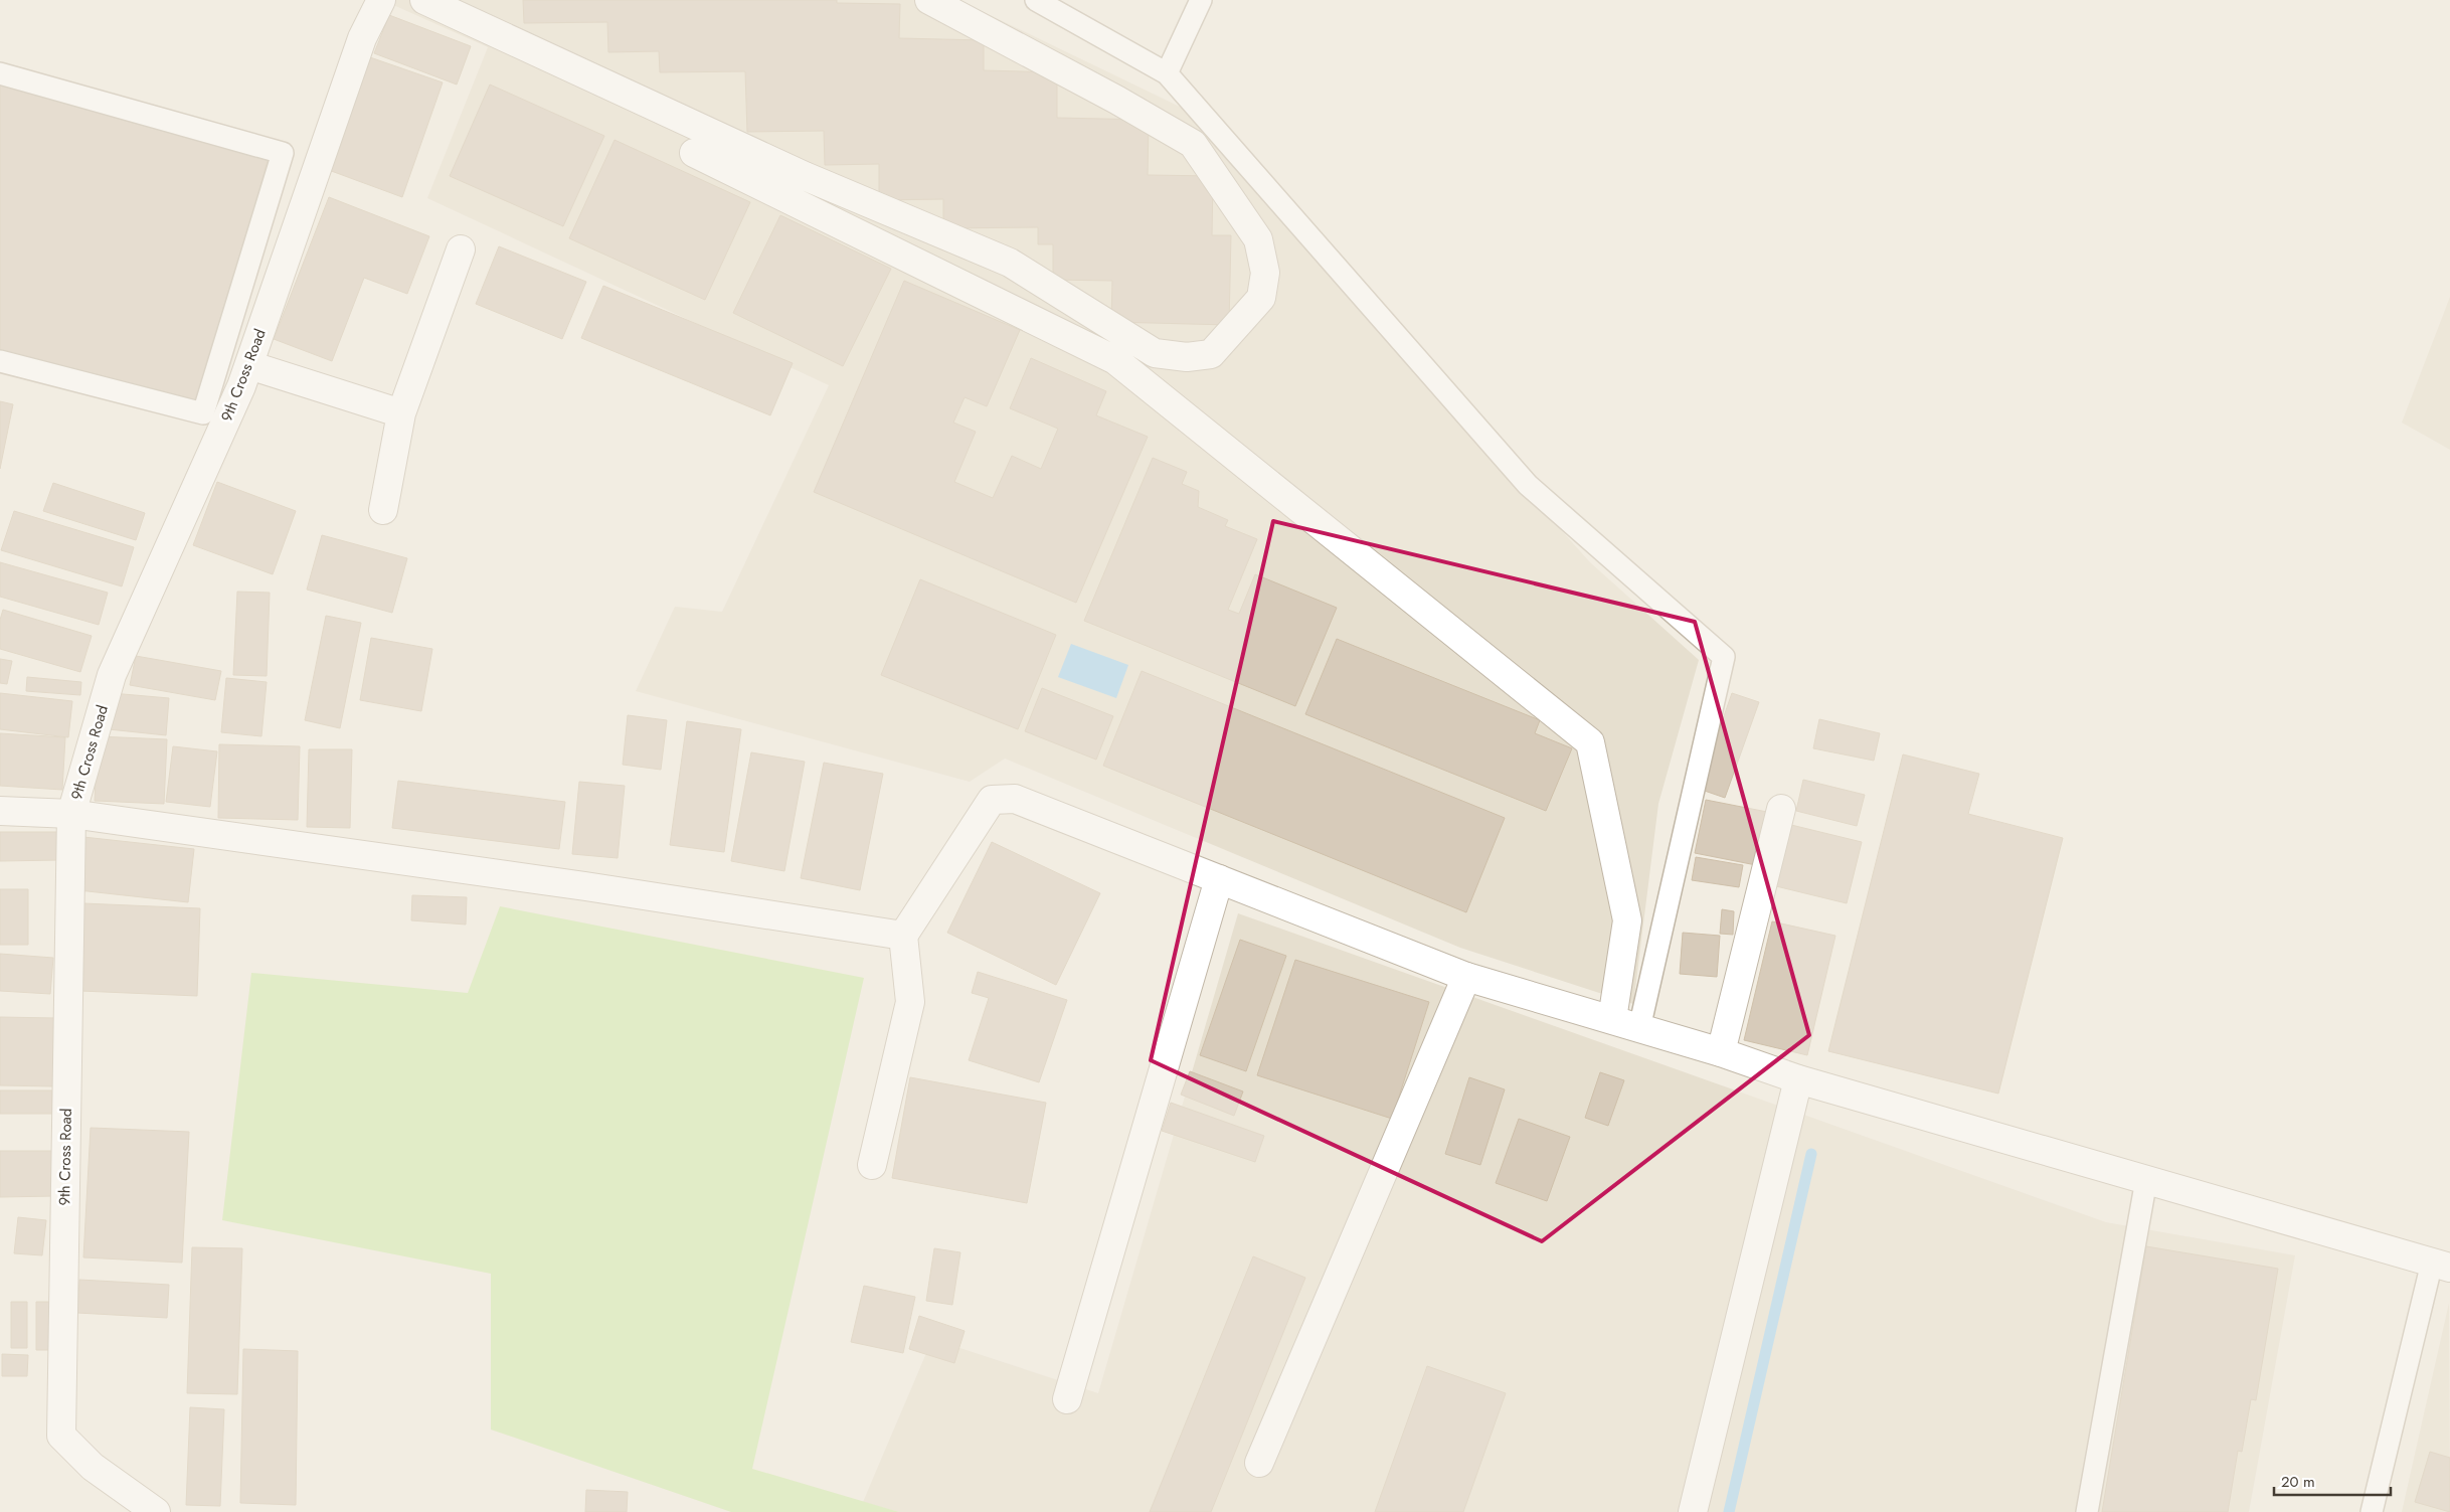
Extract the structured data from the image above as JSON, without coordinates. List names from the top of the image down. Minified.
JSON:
{"streets":{"street":["9th Cross Road"]},"scale_bar":"20 m"}
